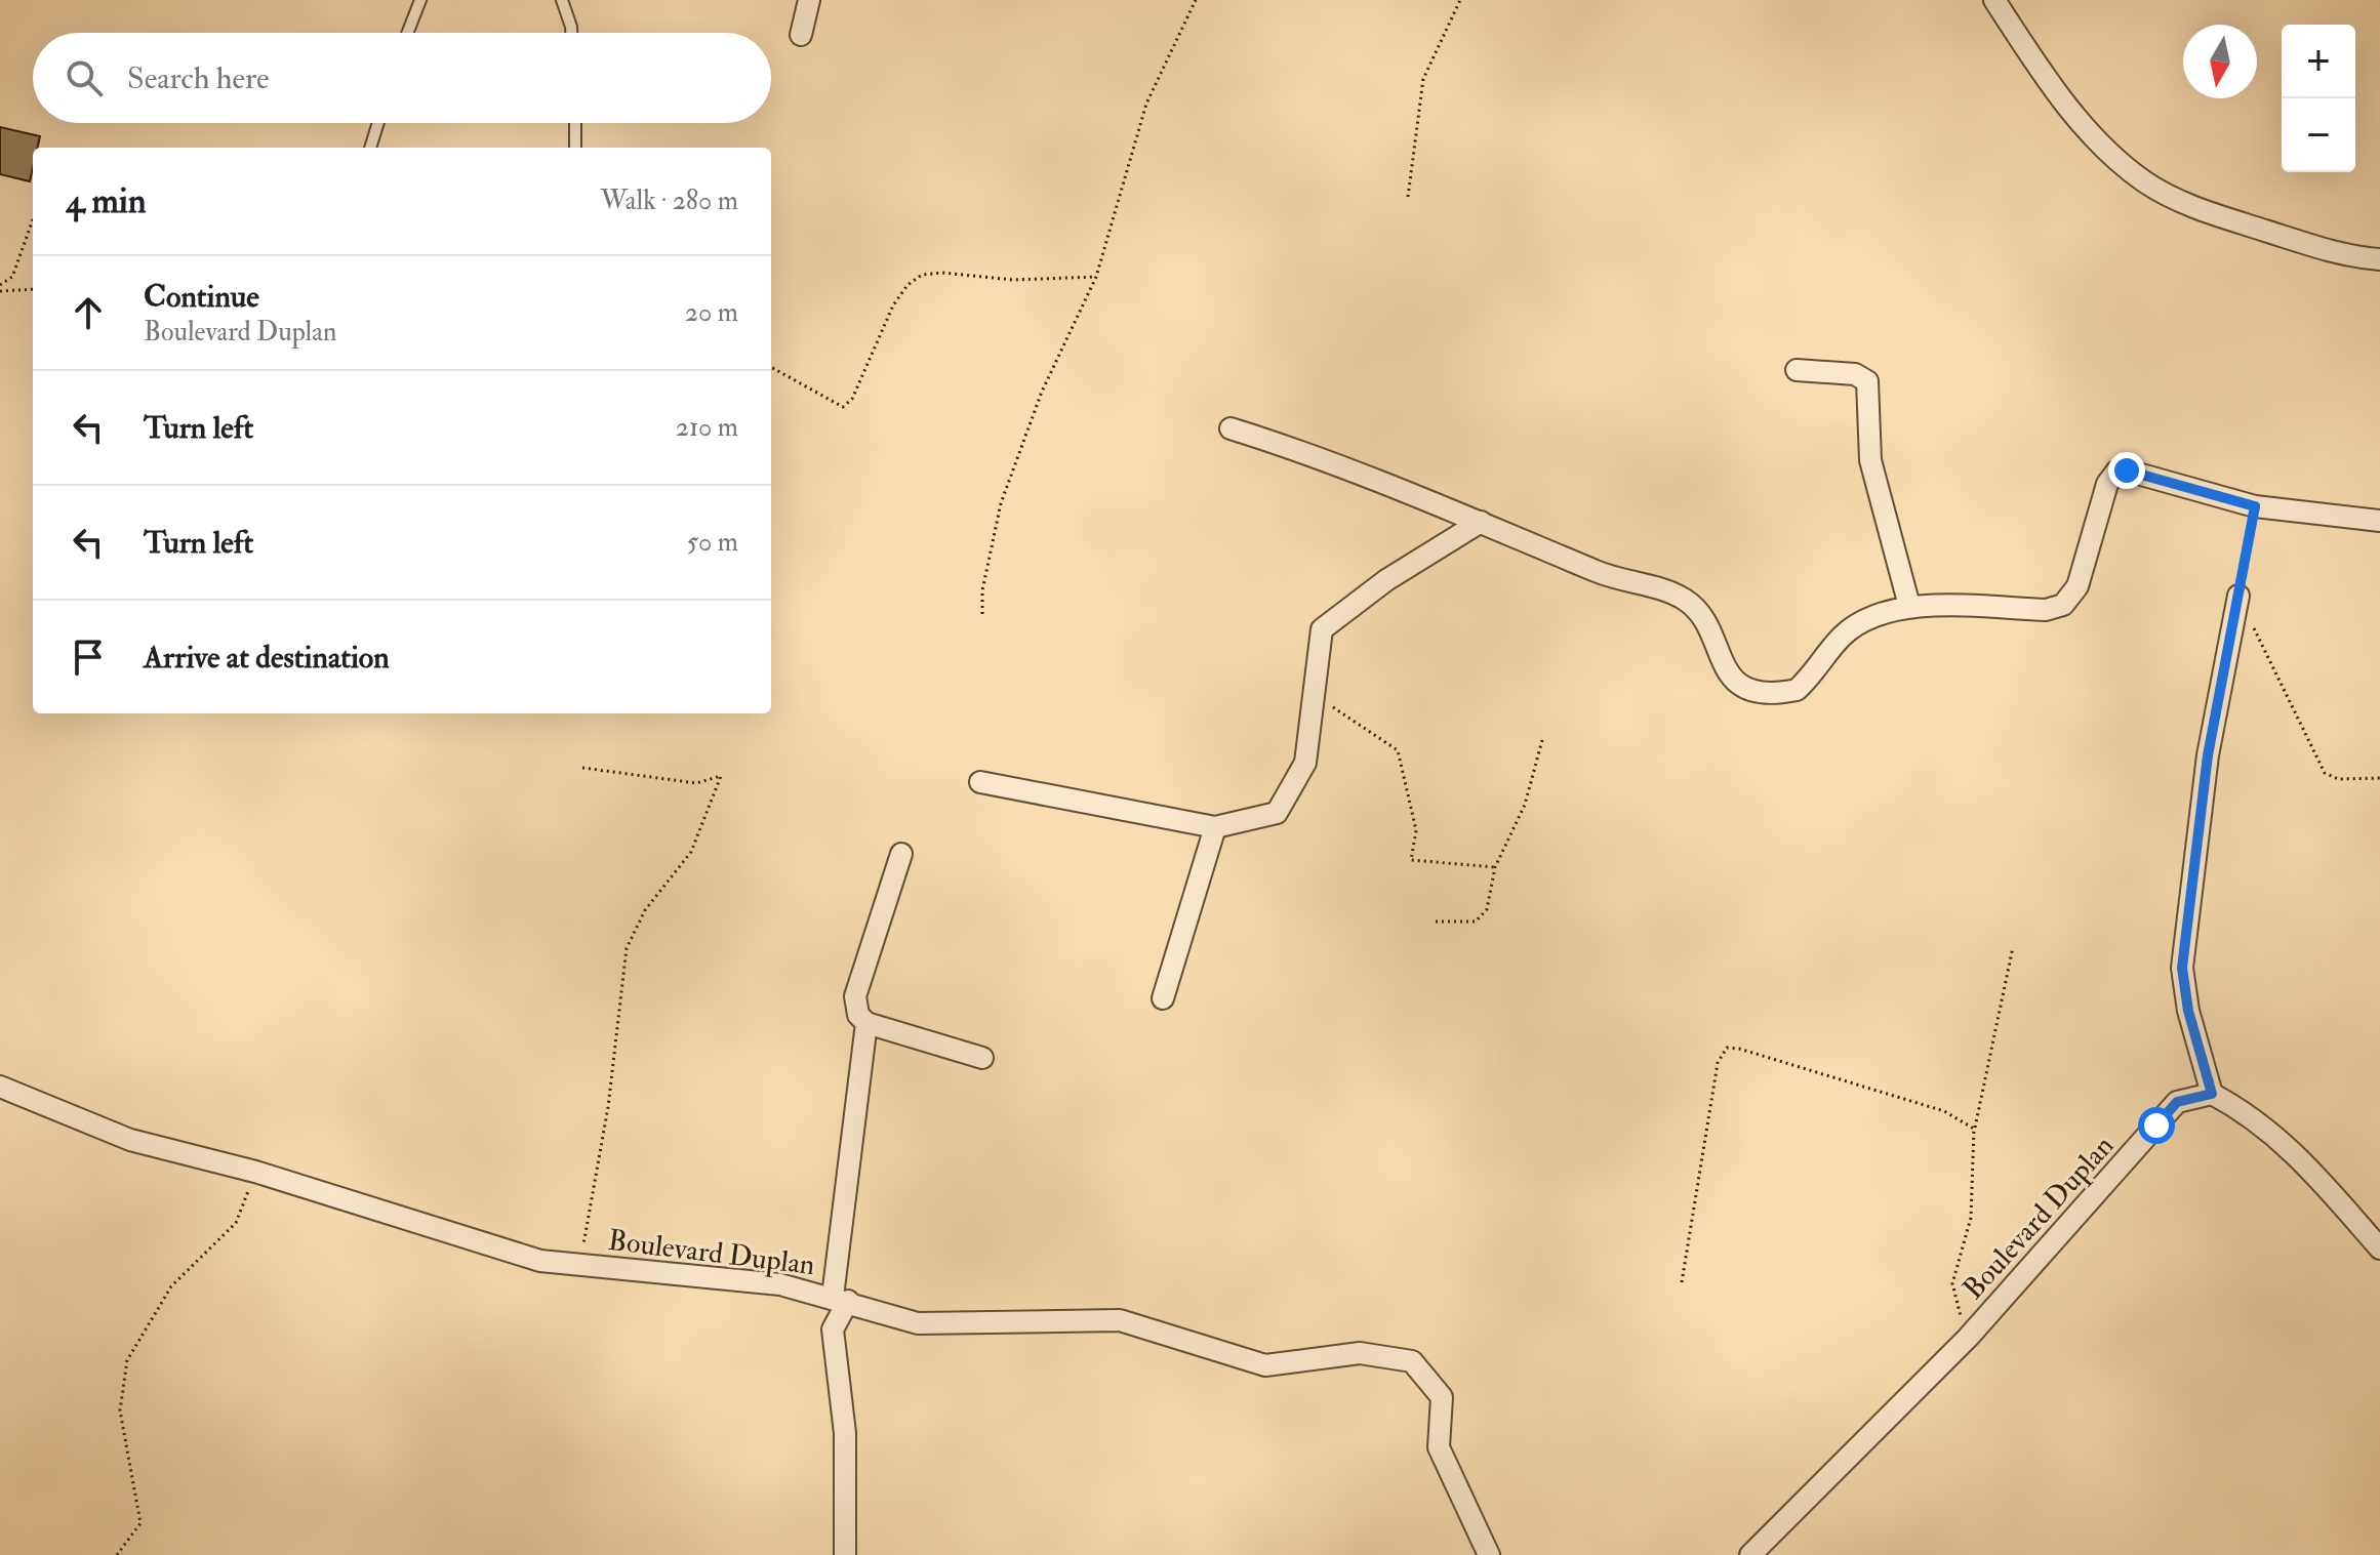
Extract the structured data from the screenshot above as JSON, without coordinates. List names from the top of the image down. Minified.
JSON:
{"streets":{"street":["Boulevard Duplan"]},"north":"bottom","page":{"map_buttons":["+","−"],"search":"Search here","heading":["4 min","Walk · 280 m"],"list":[["Continue","Boulevard Duplan","20 m"],["Turn left","210 m"],["Turn left","50 m"],"Arrive at destination"]}}
